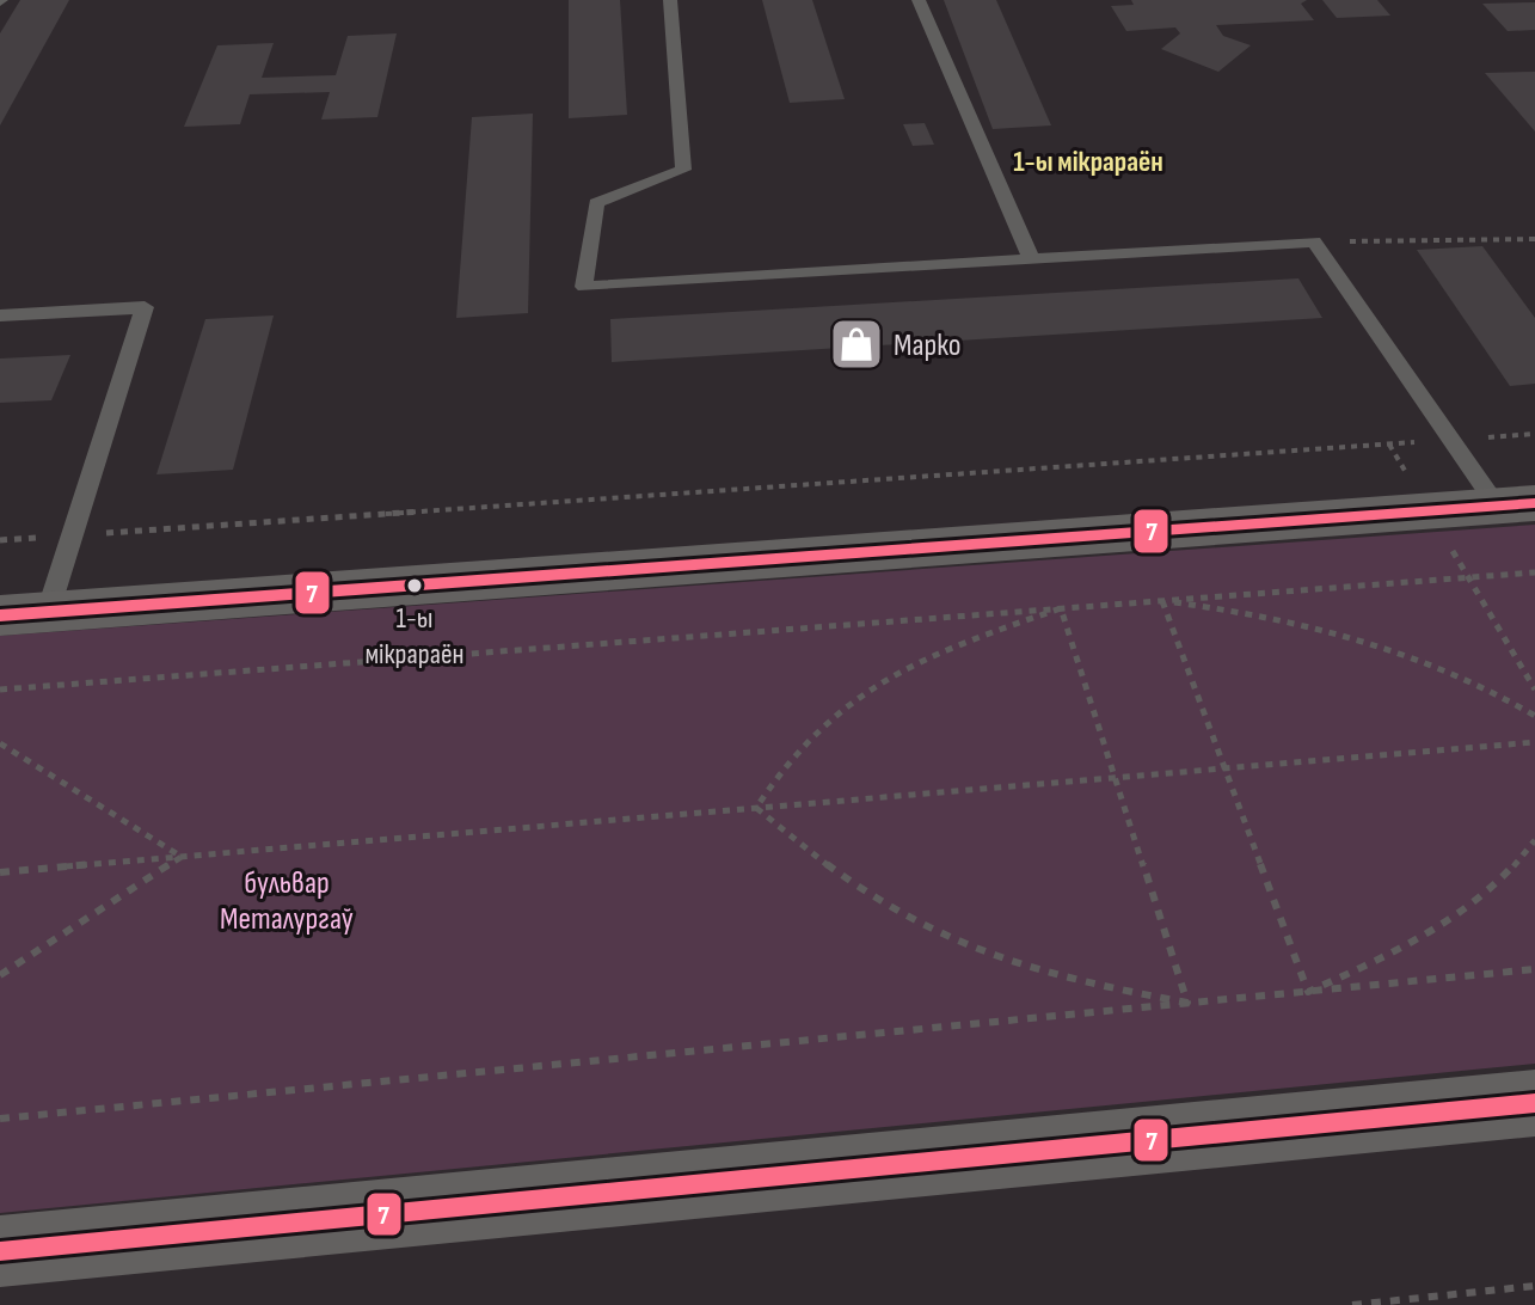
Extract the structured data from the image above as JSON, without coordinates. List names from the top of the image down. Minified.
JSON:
{"districts":["1-ы мікрараён"],"parks":["бульвар Металургаў"],"places":{"shop":["Марко"],"other":["1-ы мікрараён"]},"lines":["transit line 7"]}
